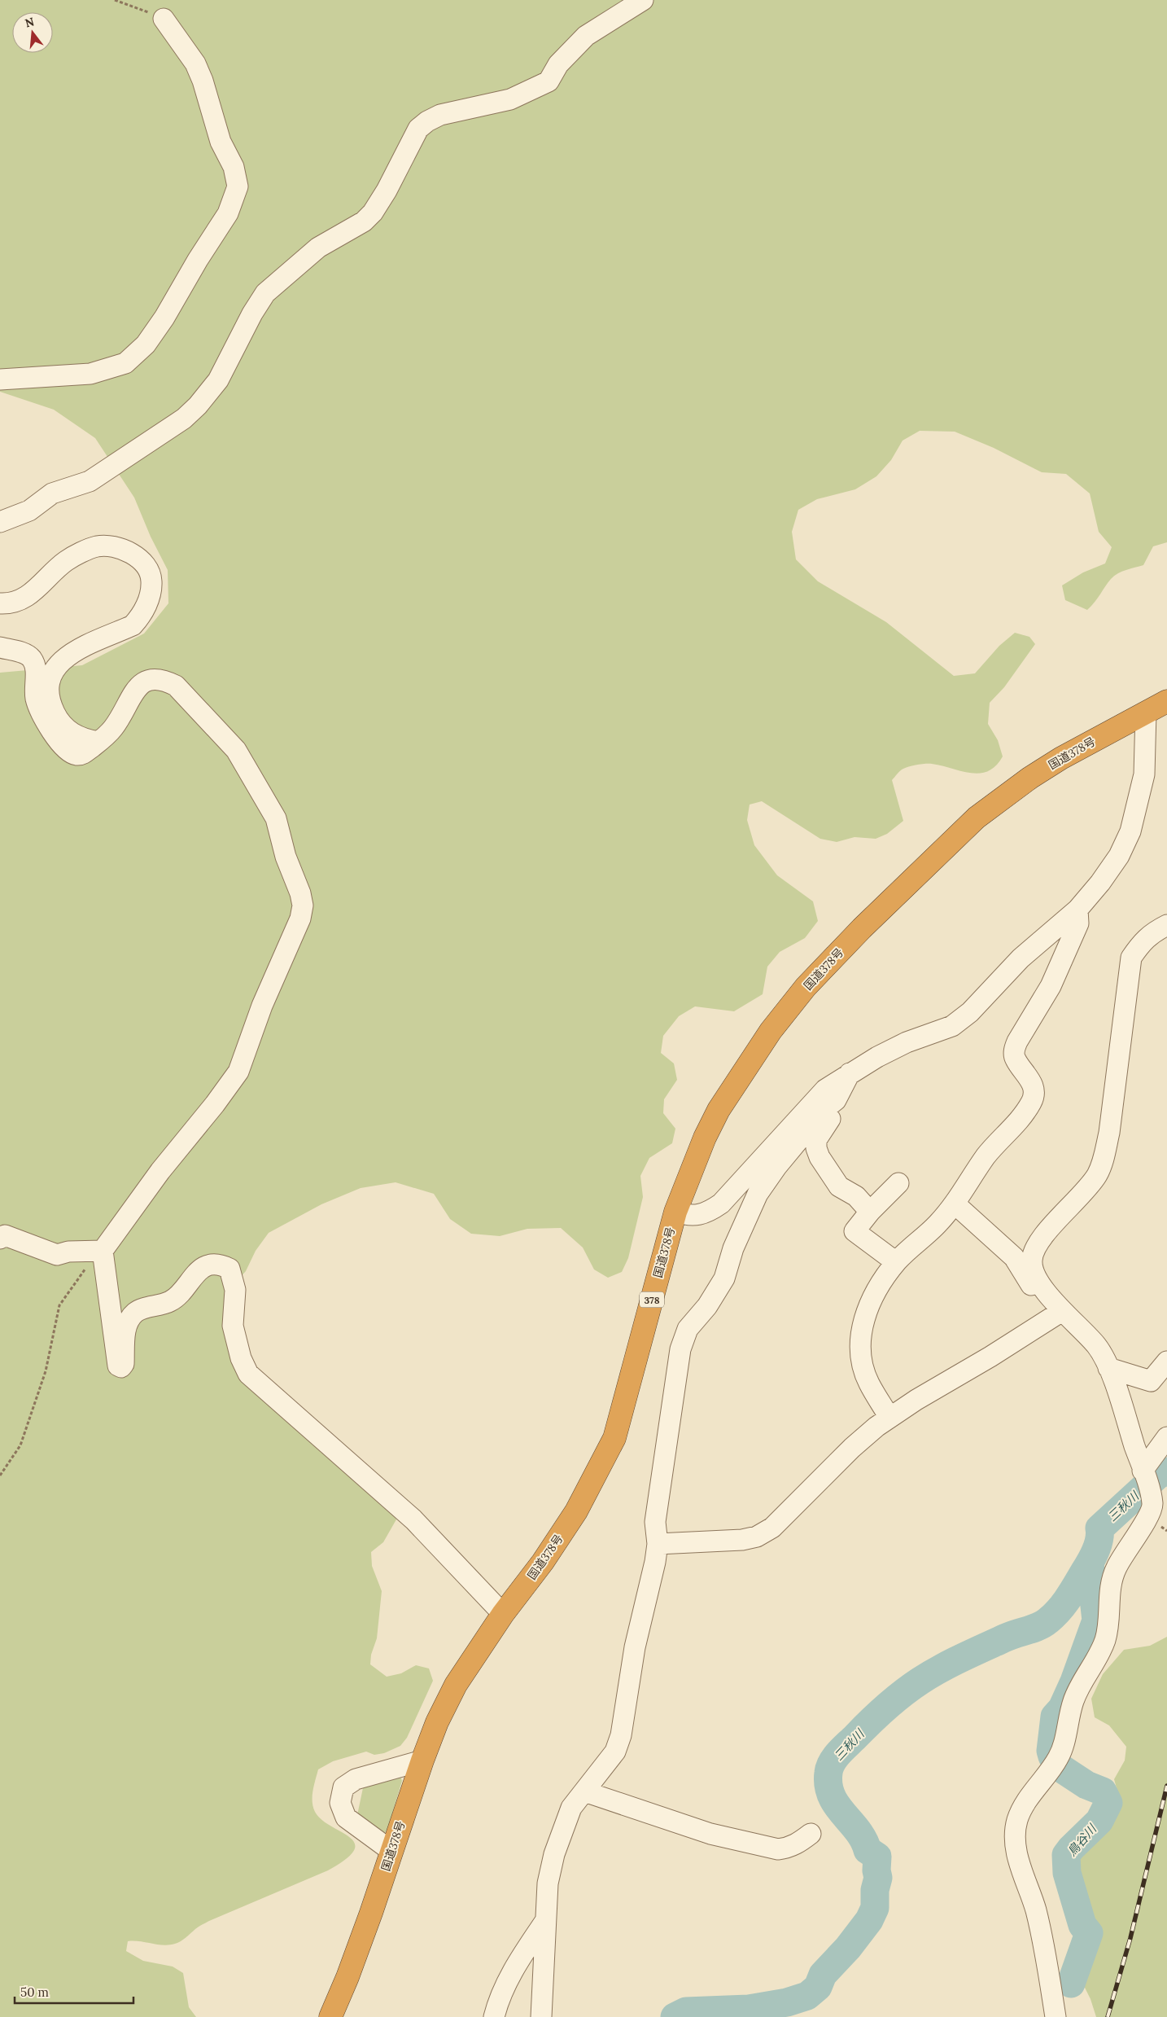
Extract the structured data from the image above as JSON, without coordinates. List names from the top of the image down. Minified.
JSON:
{"streets":{"highway":["国道378号","378"]},"water":["三秋川","鳥谷川"],"scale_bar":"50 m","north":"top"}
